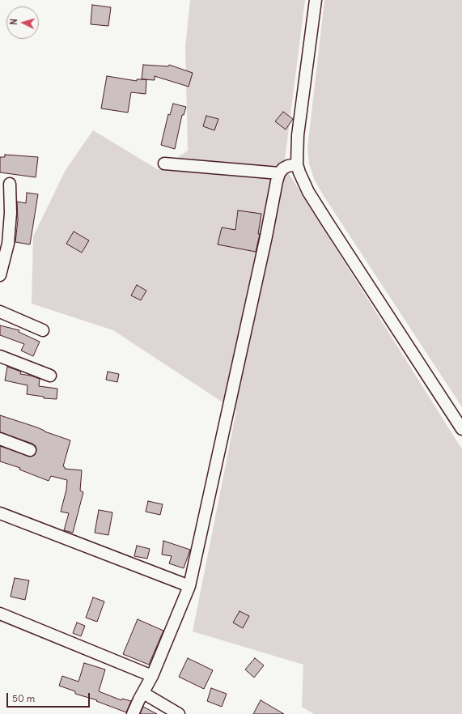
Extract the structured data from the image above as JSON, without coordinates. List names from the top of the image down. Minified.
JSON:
{"scale_bar":"50 m","north":"left"}
